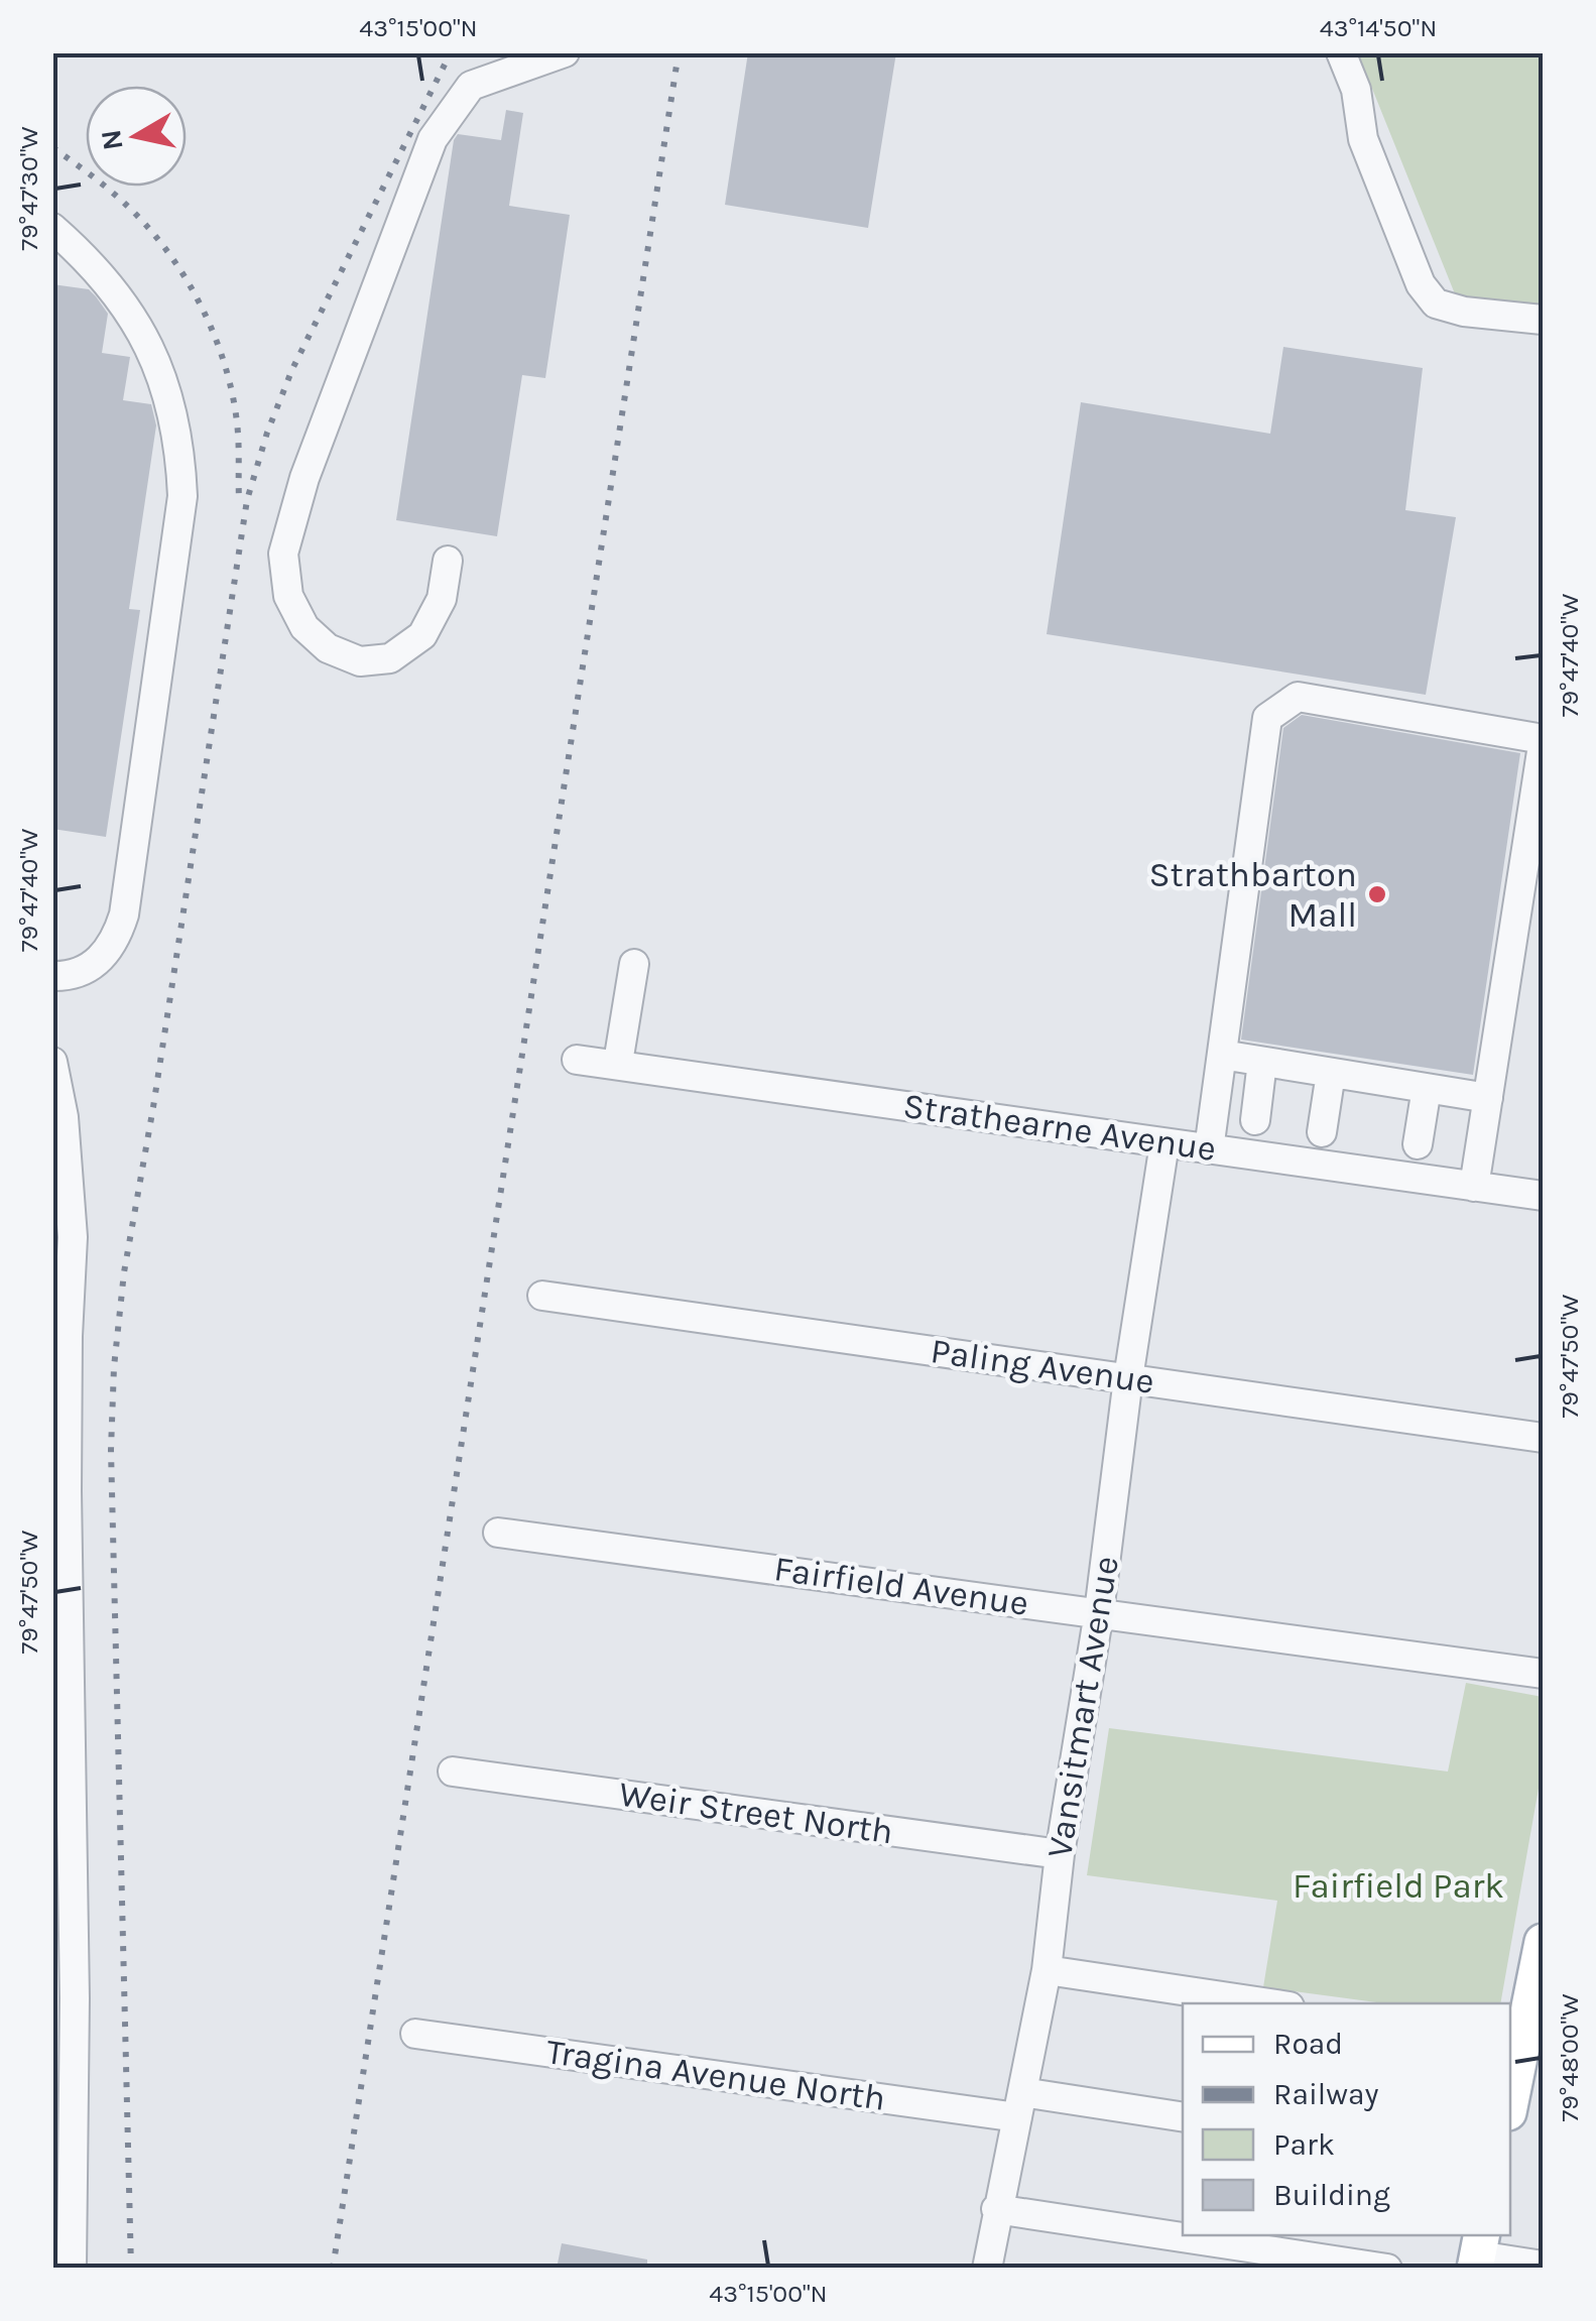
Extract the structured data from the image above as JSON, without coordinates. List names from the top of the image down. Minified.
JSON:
{"streets":{"street":["Strathearne Avenue","Paling Avenue","Fairfield Avenue","Vansitmart Avenue","Weir Street North","Tragina Avenue North"]},"crossings":[["Strathearne Avenue","Vansitmart Avenue"],["Paling Avenue","Vansitmart Avenue"],["Fairfield Avenue","Vansitmart Avenue"],["Vansitmart Avenue","Weir Street North"],["Vansitmart Avenue","Tragina Avenue North"]],"parks":["Fairfield Park"],"places":["Strathbarton Mall"],"legend":["Road","Railway","Park","Building"],"north":"left","coordinates":["43°15'00\"N","43°14'50\"N","79°47'30\"W","79°47'40\"W","79°47'50\"W","79°48'00\"W"]}
